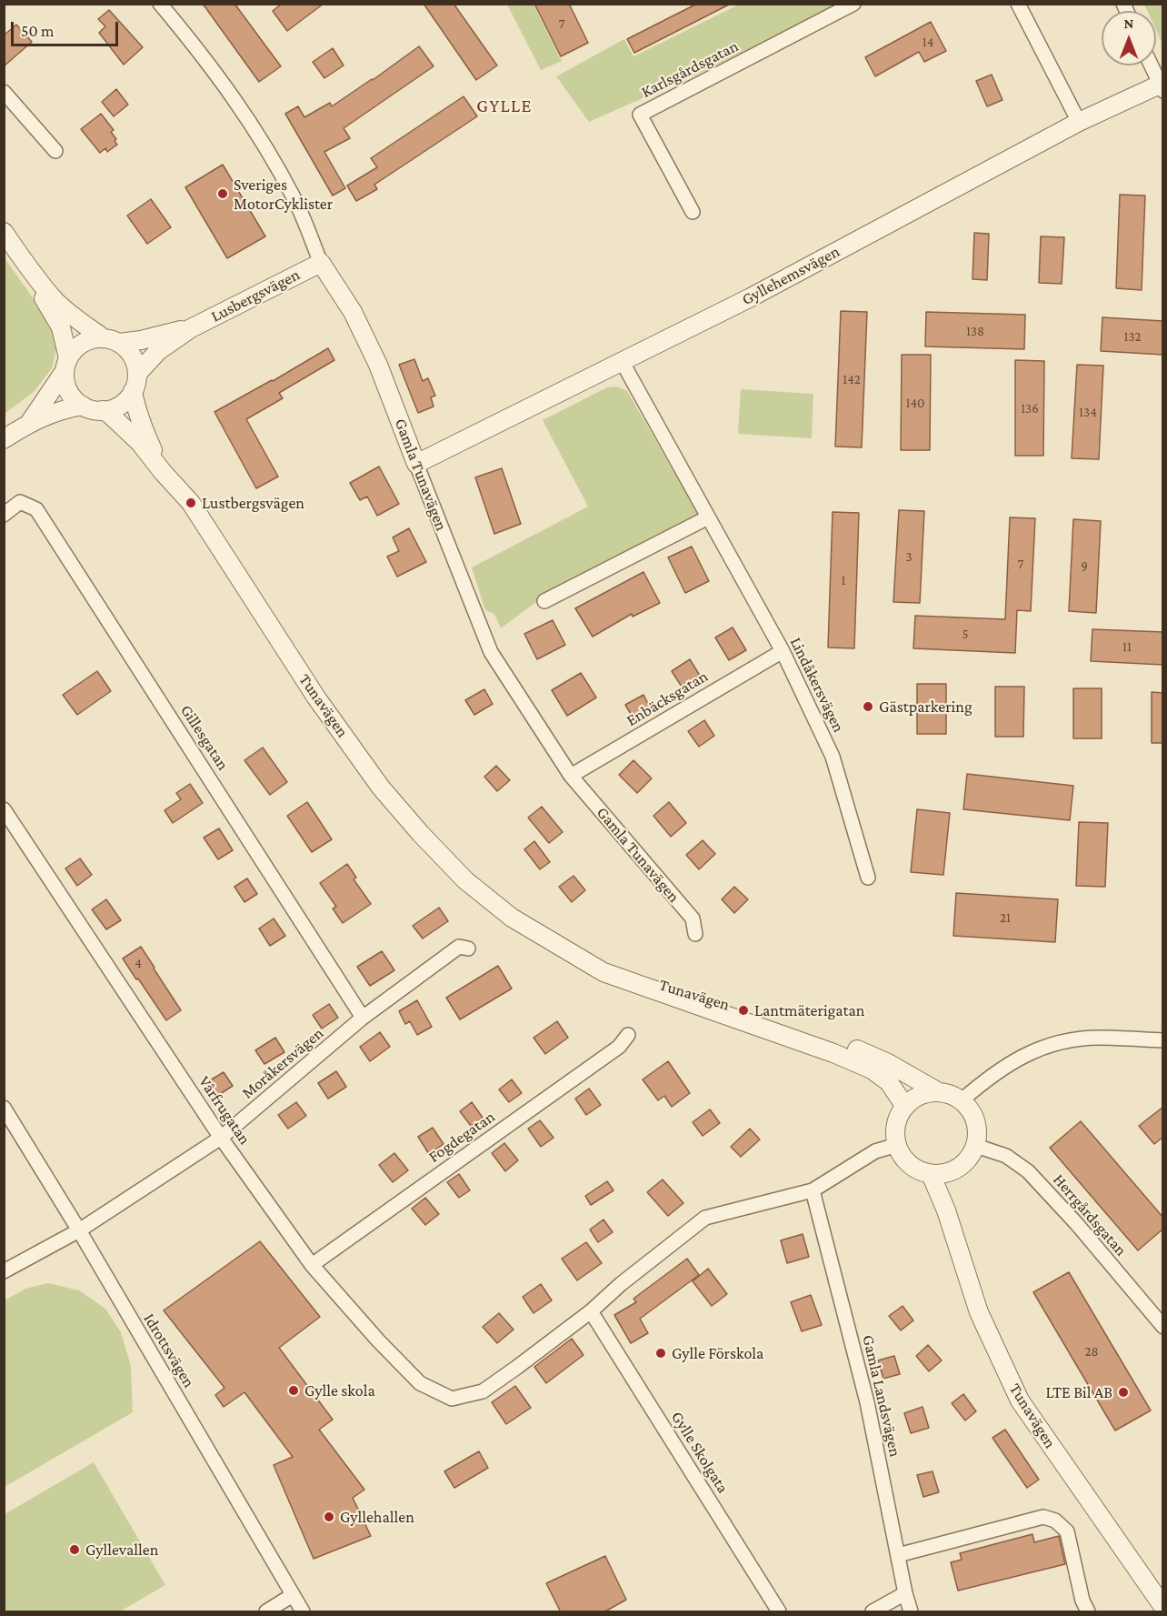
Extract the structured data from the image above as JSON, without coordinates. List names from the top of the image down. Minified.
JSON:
{"streets":{"street":["Karlsgårdsgatan","Gyllehemsvägen","Lusbergsvägen","Gamla Tunavägen","Lindåkersvägen","Enbäcksgatan","Tunavägen","Gillesgatan","Moråkersvägen","Vårfrugatan","Fogdegatan","Herrgårdsgatan","Idrottsvägen","Gamla Landsvägen","Gylle Skolgata"]},"crossings":[["Gyllehemsvägen","Gamla Tunavägen"],["Gyllehemsvägen","Lindåkersvägen"],["Lusbergsvägen","Gamla Tunavägen"],["Lusbergsvägen","Tunavägen"],["Gamla Tunavägen","Enbäcksgatan"],["Lindåkersvägen","Enbäcksgatan"],["Tunavägen","Herrgårdsgatan"],["Gillesgatan","Moråkersvägen"],["Moråkersvägen","Vårfrugatan"],["Moråkersvägen","Idrottsvägen"],["Vårfrugatan","Fogdegatan"],["Vårfrugatan","Gylle Skolgata"]],"districts":["GYLLE"],"places":["Sveriges MotorCyklister","Lustbergsvägen","Gästparkering","Lantmäterigatan","Gylle Förskola","Gylle skola","LTE Bil AB","Gyllehallen","Gyllevallen"],"house_numbers":["7","14","138","132","142","140","136","134","3","7","9","1","5","11","21","4","28"],"scale_bar":"50 m","north":"top"}
